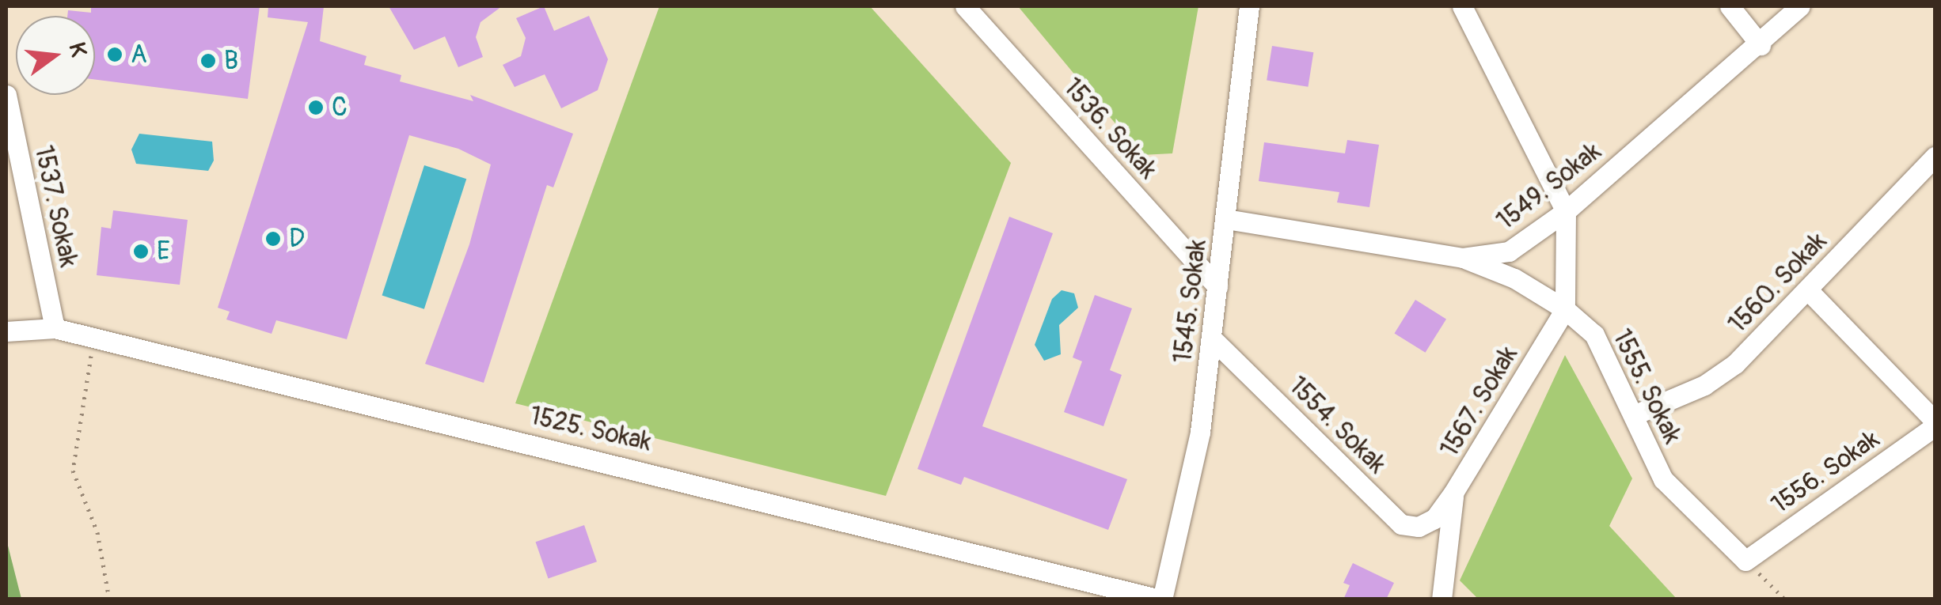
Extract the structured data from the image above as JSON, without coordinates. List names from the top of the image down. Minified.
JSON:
{"streets":{"street":["1536. Sokak","1549. Sokak","1537. Sokak","1560. Sokak","1545. Sokak","1555. Sokak","1567. Sokak","1554. Sokak","1525. Sokak","1556. Sokak"]},"crossings":[["1536. Sokak","1545. Sokak"],["1549. Sokak","1545. Sokak"],["1549. Sokak","1555. Sokak"],["1537. Sokak","1525. Sokak"],["1560. Sokak","1555. Sokak"],["1545. Sokak","1554. Sokak"],["1545. Sokak","1525. Sokak"],["1555. Sokak","1567. Sokak"],["1555. Sokak","1556. Sokak"],["1567. Sokak","1554. Sokak"]],"places":["A","B","C","D","E"],"north":"right"}
